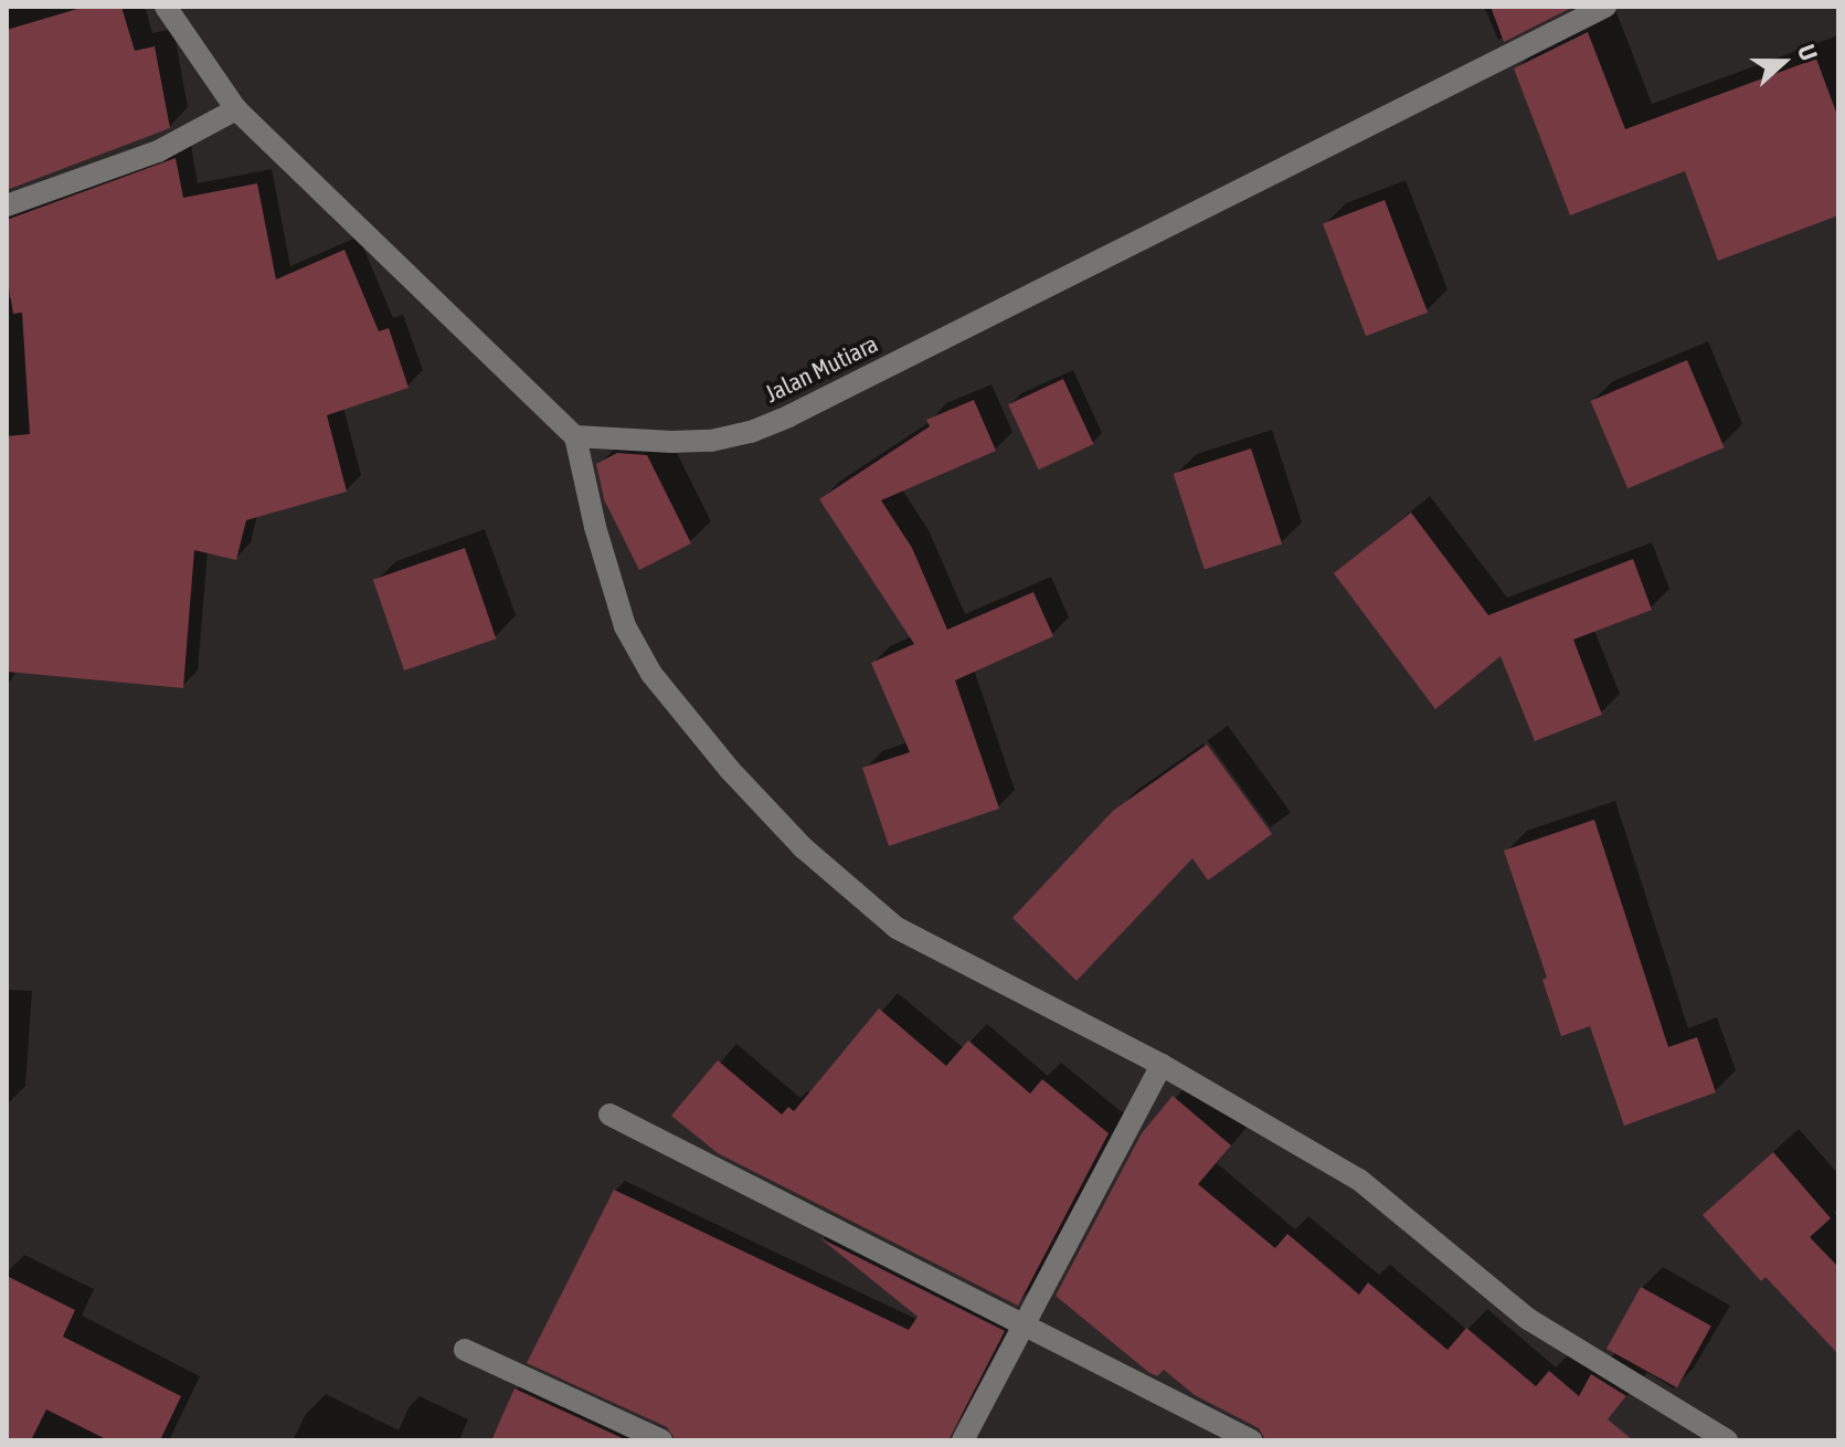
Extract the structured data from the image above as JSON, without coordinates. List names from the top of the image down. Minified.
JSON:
{"streets":{"street":["Jalan Mutiara"]},"north":"right"}
